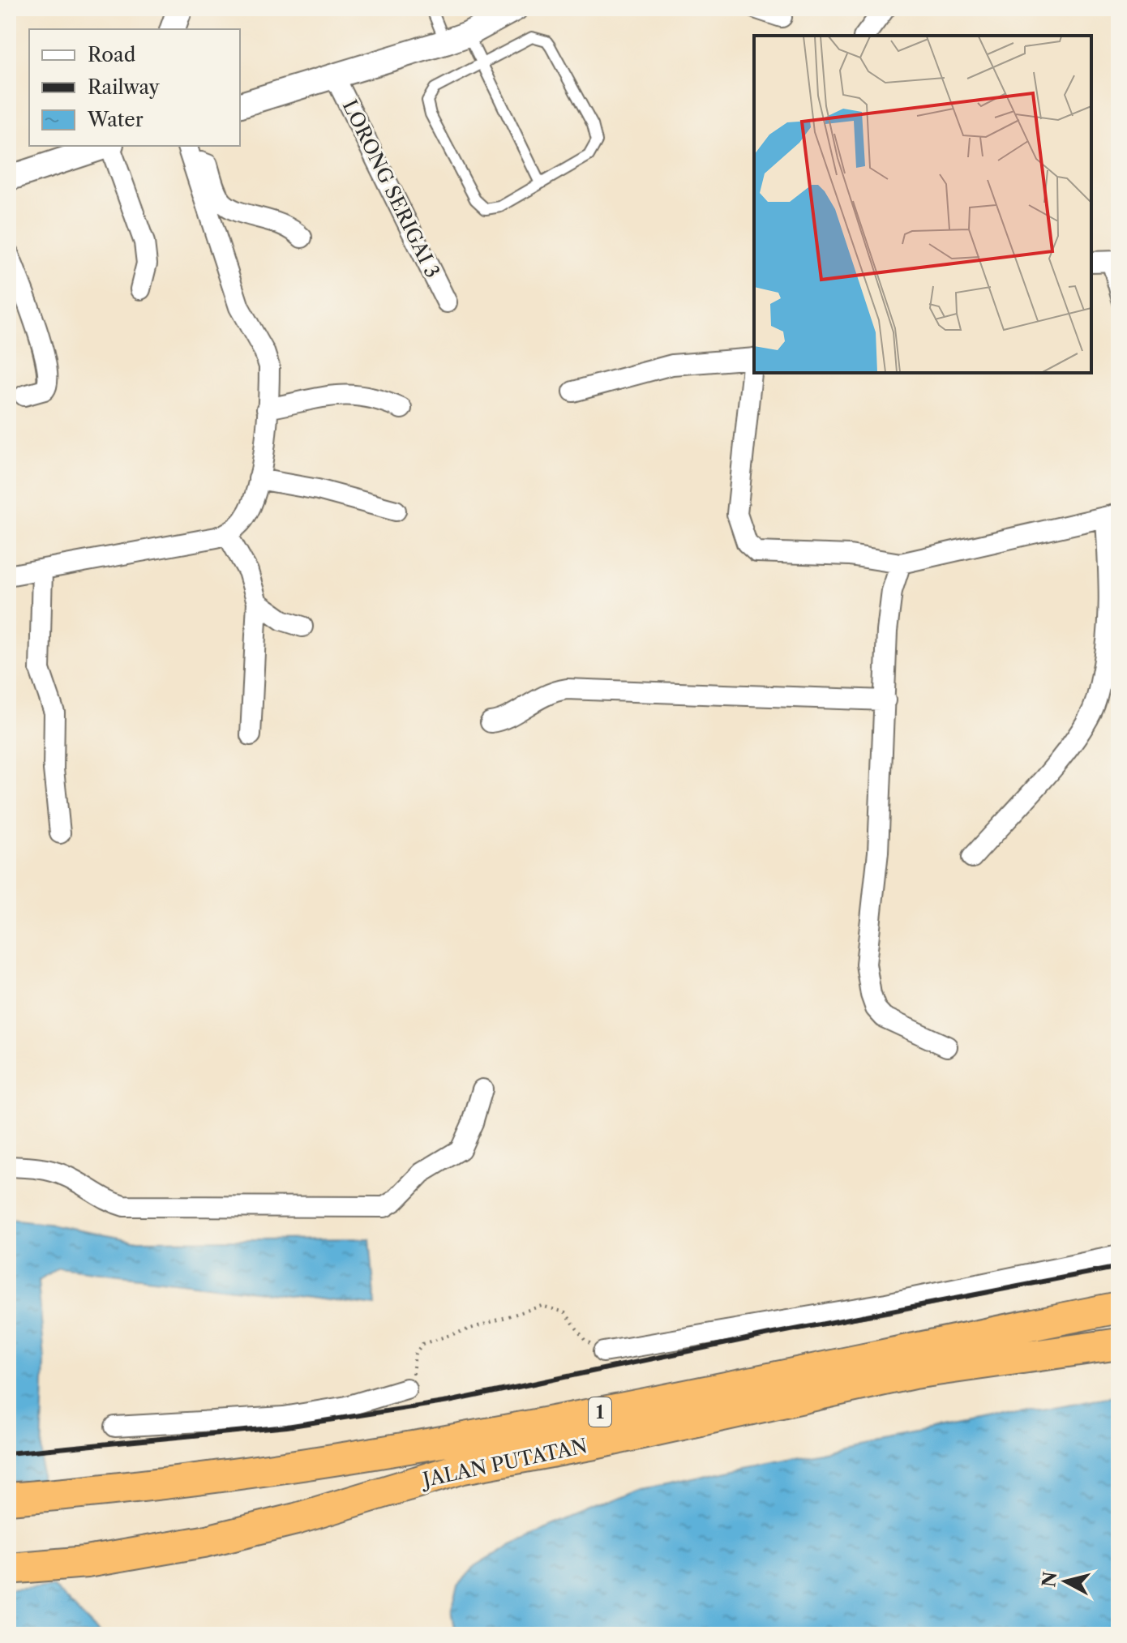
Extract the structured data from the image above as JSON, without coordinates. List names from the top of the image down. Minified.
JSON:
{"streets":{"highway":["1","JALAN PUTATAN"],"street":["LORONG SERIGAI 3"]},"legend":["Road","Railway","Water"],"north":"left"}
